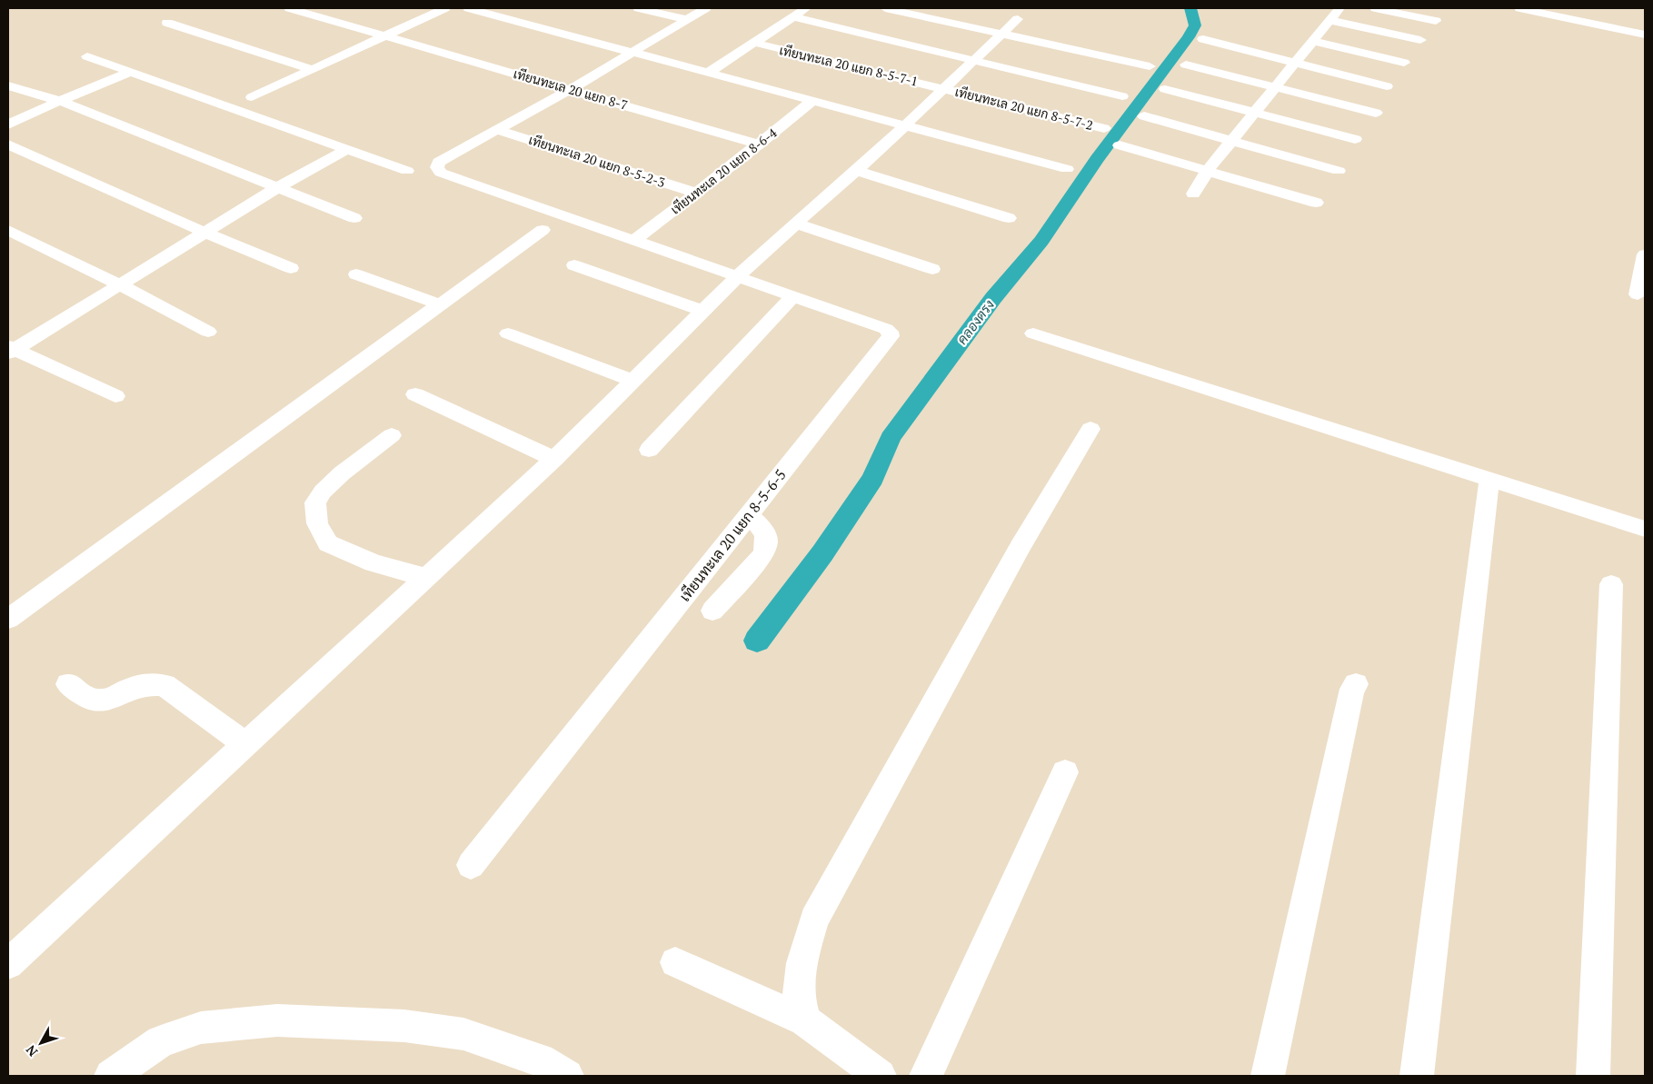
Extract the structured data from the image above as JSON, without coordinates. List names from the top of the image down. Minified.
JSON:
{"streets":{"street":["เทียนทะเล 20 แยก 8-5-7-1","เทียนทะเล 20 แยก 8-7","เทียนทะเล 20 แยก 8-5-7-2","เทียนทะเล 20 แยก 8-5-2-3","เทียนทะเล 20 แยก 8-6-4","เทียนทะเล 20 แยก 8-5-6-5"]},"crossings":[["เทียนทะเล 20 แยก 8-5-7-1","เทียนทะเล 20 แยก 8-5-7-2"],["เทียนทะเล 20 แยก 8-7","เทียนทะเล 20 แยก 8-6-4"],["เทียนทะเล 20 แยก 8-5-2-3","เทียนทะเล 20 แยก 8-6-4"],["เทียนทะเล 20 แยก 8-5-2-3","เทียนทะเล 20 แยก 8-5-6-5"],["เทียนทะเล 20 แยก 8-6-4","เทียนทะเล 20 แยก 8-5-6-5"]],"water":["คลองตรง"],"north":"bottom left"}
